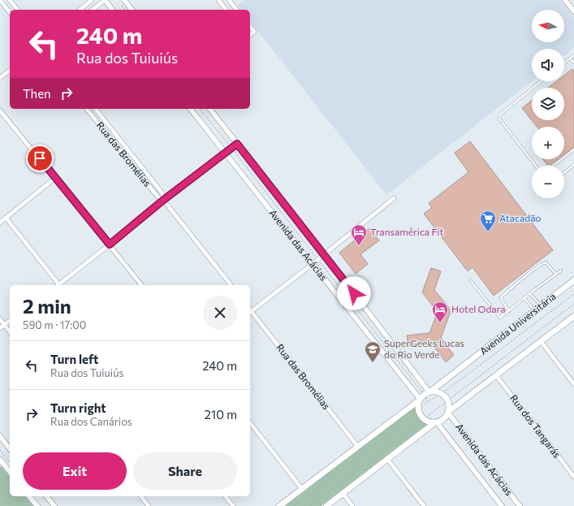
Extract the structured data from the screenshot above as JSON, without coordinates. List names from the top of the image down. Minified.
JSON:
{"streets":{"main road":["Avenida Universitária"],"street":["Rua das Bromélias","Avenida das Acácias","Rua dos Tangarás"]},"crossings":[["Rua das Bromélias","Avenida Universitária"],["Avenida das Acácias","Avenida Universitária"]],"places":{"supermarket":["Atacadão"],"hotel":["Transamérica Fit","Hotel Odara"],"school or university":["SuperGeeks Lucas do Rio Verde"]},"north":"left","page":{"map_buttons":["+","−"],"turn":["240 m","Rua dos Tuiuiús"],"then":"Then","heading":["2 min","590 m · 17:00"],"list":[{"name":"Turn left","note":"Rua dos Tuiuiús","value":"240 m"},{"name":"Turn right","note":"Rua dos Canários","value":"210 m"}],"buttons":["Exit","Share"]}}
